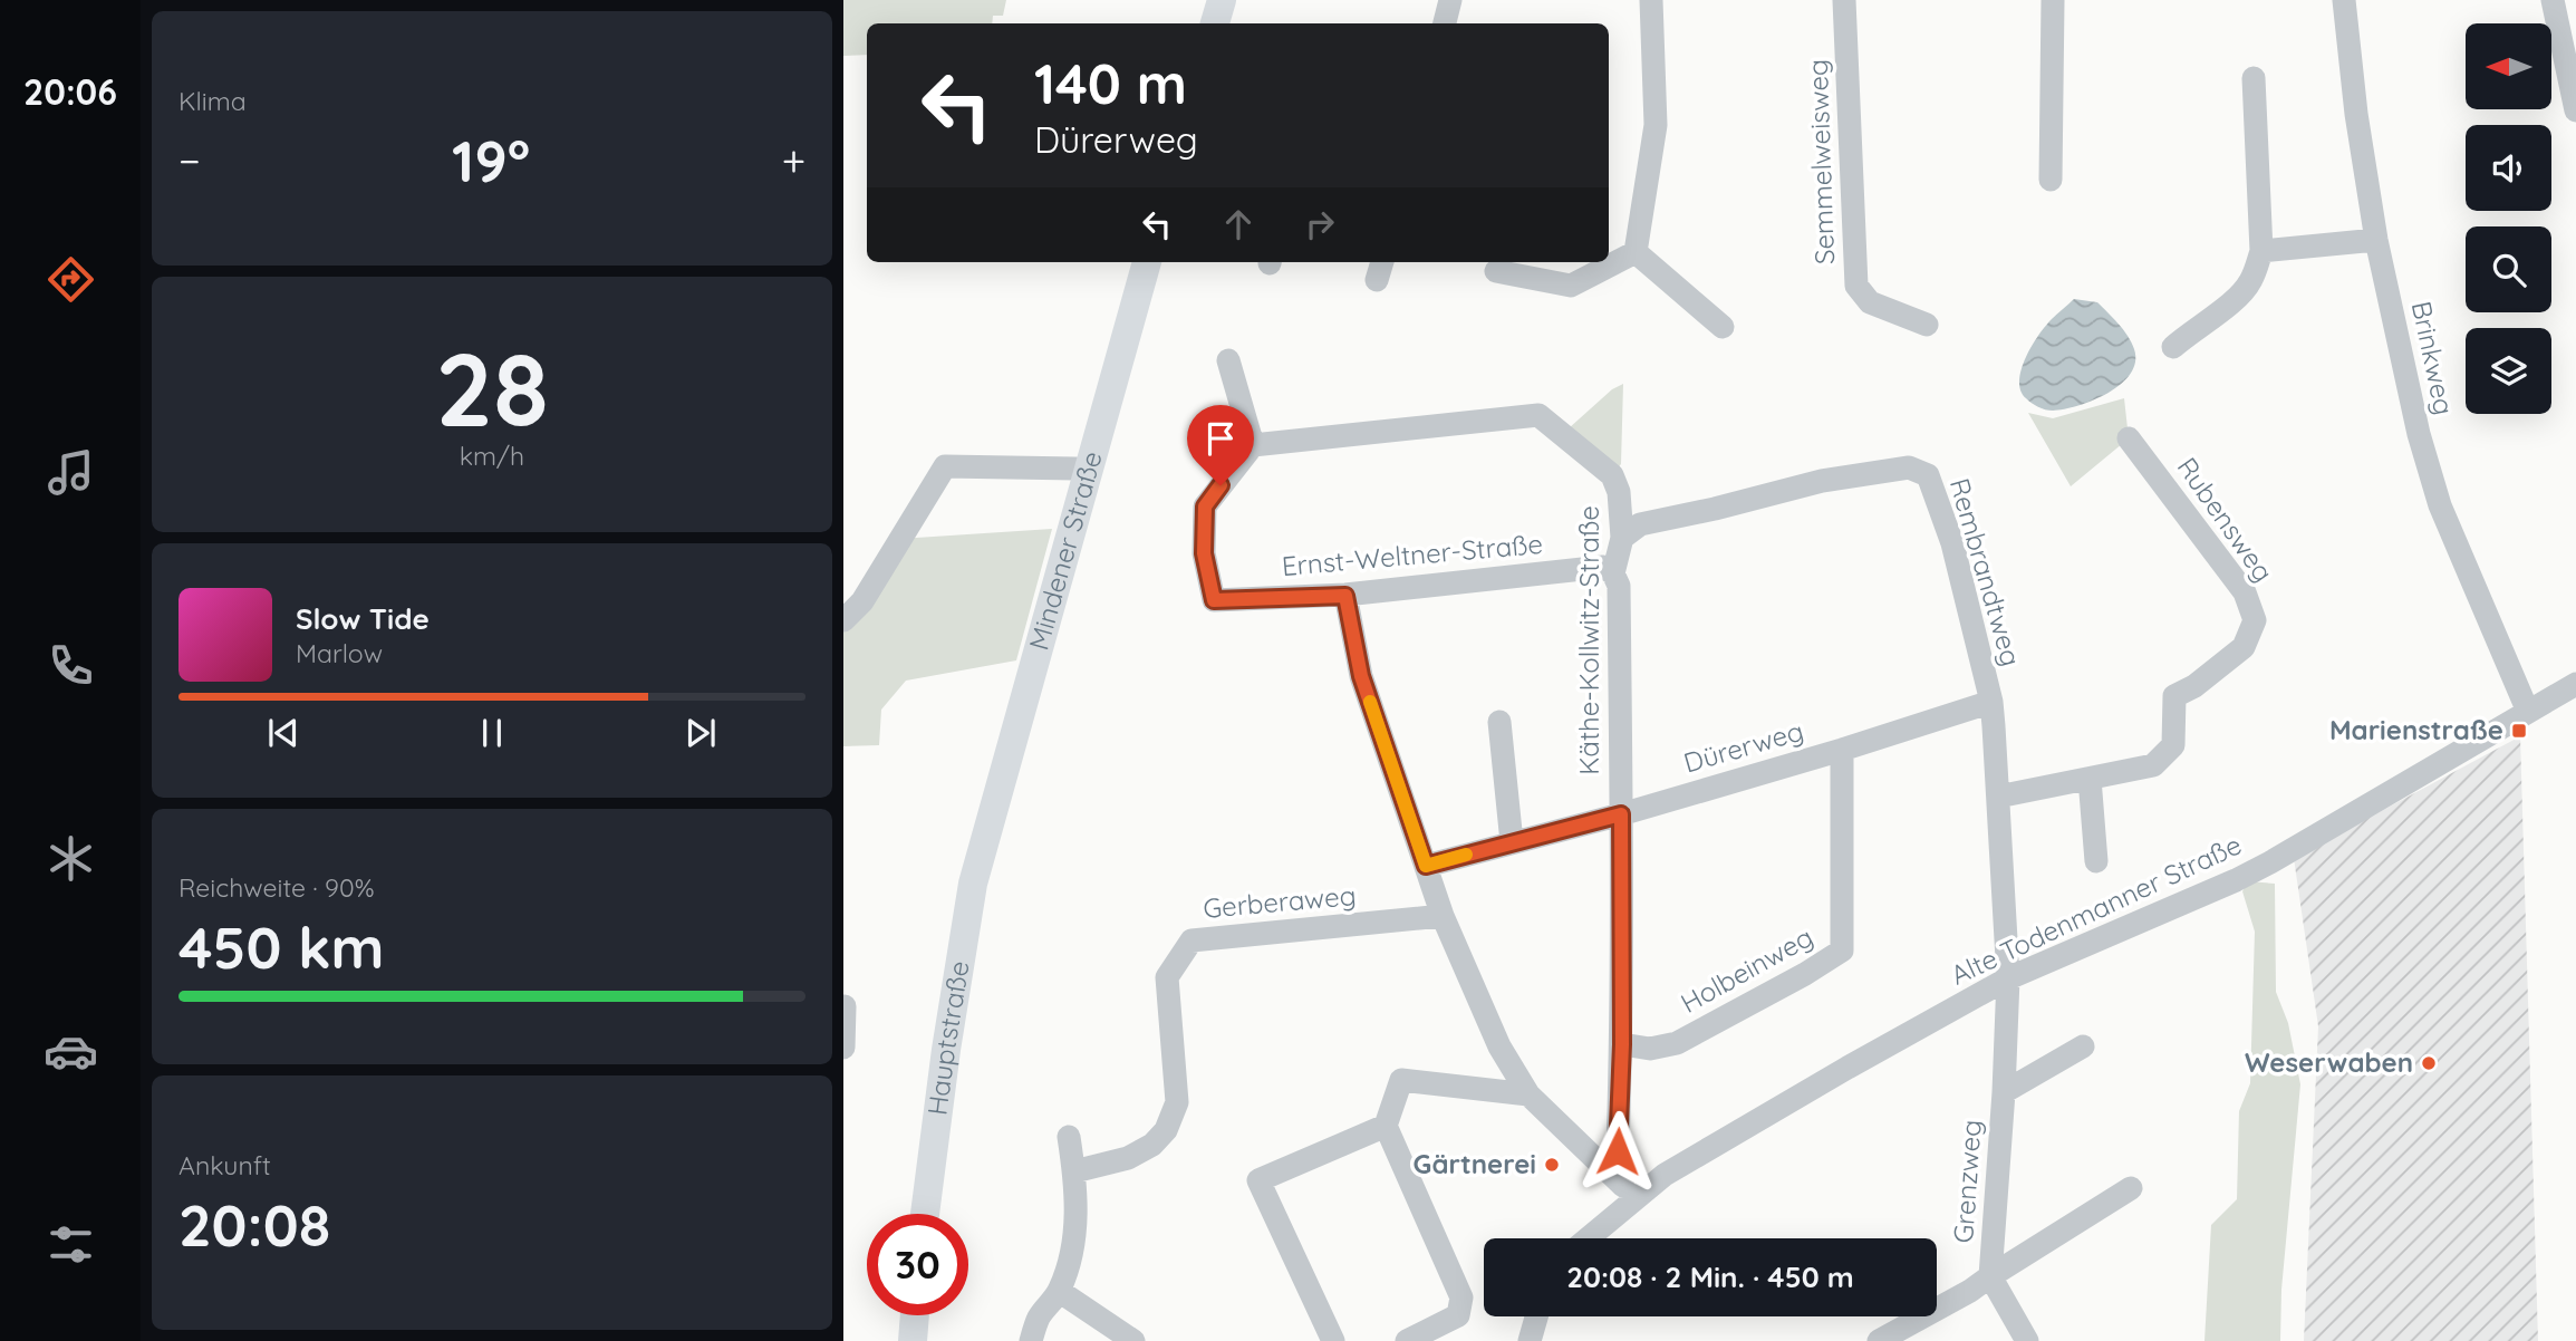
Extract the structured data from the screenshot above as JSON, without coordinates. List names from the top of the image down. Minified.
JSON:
{"streets":{"main road":["Mindener Straße","Hauptstraße"],"street":["Semmelweisweg","Brinkweg","Rubensweg","Ernst-Weltner-Straße","Rembrandtweg","Käthe-Kollwitz-Straße","Dürerweg","Gerberaweg","Alte Todenmanner Straße","Holbeinweg","Grenzweg"]},"crossings":[["Brinkweg","Alte Todenmanner Straße"],["Rubensweg","Rembrandtweg"],["Mindener Straße","Hauptstraße"],["Ernst-Weltner-Straße","Käthe-Kollwitz-Straße"],["Rembrandtweg","Käthe-Kollwitz-Straße"],["Rembrandtweg","Dürerweg"],["Rembrandtweg","Alte Todenmanner Straße"],["Rembrandtweg","Grenzweg"],["Käthe-Kollwitz-Straße","Dürerweg"],["Dürerweg","Holbeinweg"],["Alte Todenmanner Straße","Grenzweg"]],"places":{"transit":["Marienstraße"],"other":["Weserwaben","Gärtnerei"]},"north":"left","page":{"tabs":"20:06","tile":["Klima",["28","km/h"],["Reichweite · 90%","450 km"],["Ankunft","20:08"]],"turn":["140 m","Dürerweg"],"heat":["−","19°","+"],"song":["Slow Tide","Marlow"],"limit":"30","trip":"20:08 · 2 Min. · 450 m"}}
